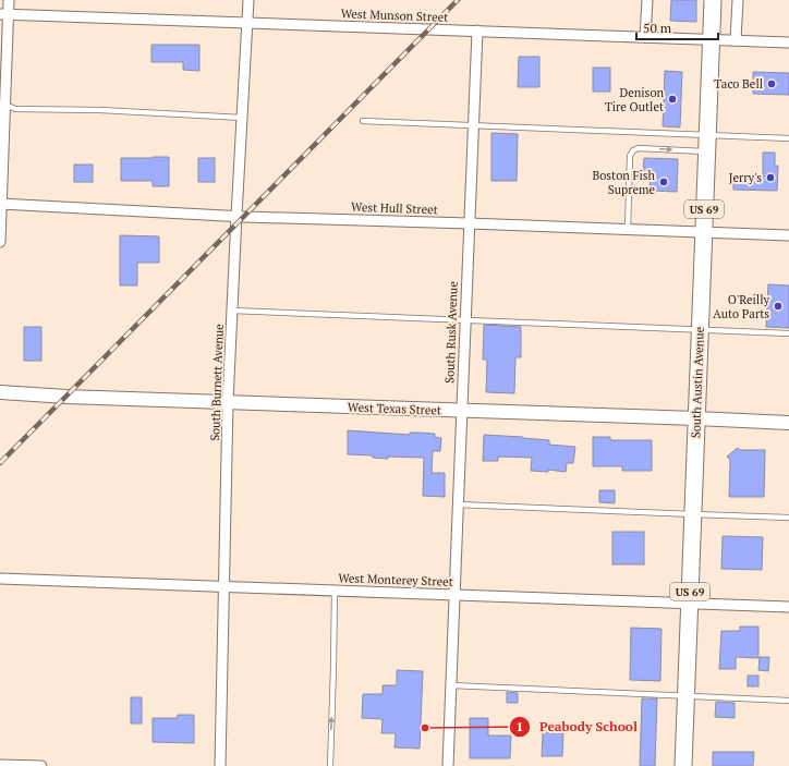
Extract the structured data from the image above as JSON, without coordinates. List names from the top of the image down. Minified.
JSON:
{"streets":{"highway":["US 69","South Austin Avenue"],"street":["West Munson Street","West Hull Street","South Rusk Avenue","South Burnett Avenue","West Texas Street","West Monterey Street"]},"crossings":[["West Munson Street","South Rusk Avenue"],["West Munson Street","South Burnett Avenue"],["West Munson Street","South Austin Avenue"],["West Hull Street","South Rusk Avenue"],["West Hull Street","South Burnett Avenue"],["West Hull Street","South Austin Avenue"],["South Rusk Avenue","West Texas Street"],["South Rusk Avenue","West Monterey Street"],["South Burnett Avenue","West Texas Street"],["South Burnett Avenue","West Monterey Street"],["South Austin Avenue","West Texas Street"],["South Austin Avenue","West Monterey Street"]],"places":["Taco Bell","Denison Tire Outlet","Jerry's","Boston Fish Supreme","O'Reilly Auto Parts","Peabody School"],"scale_bar":"50 m"}
